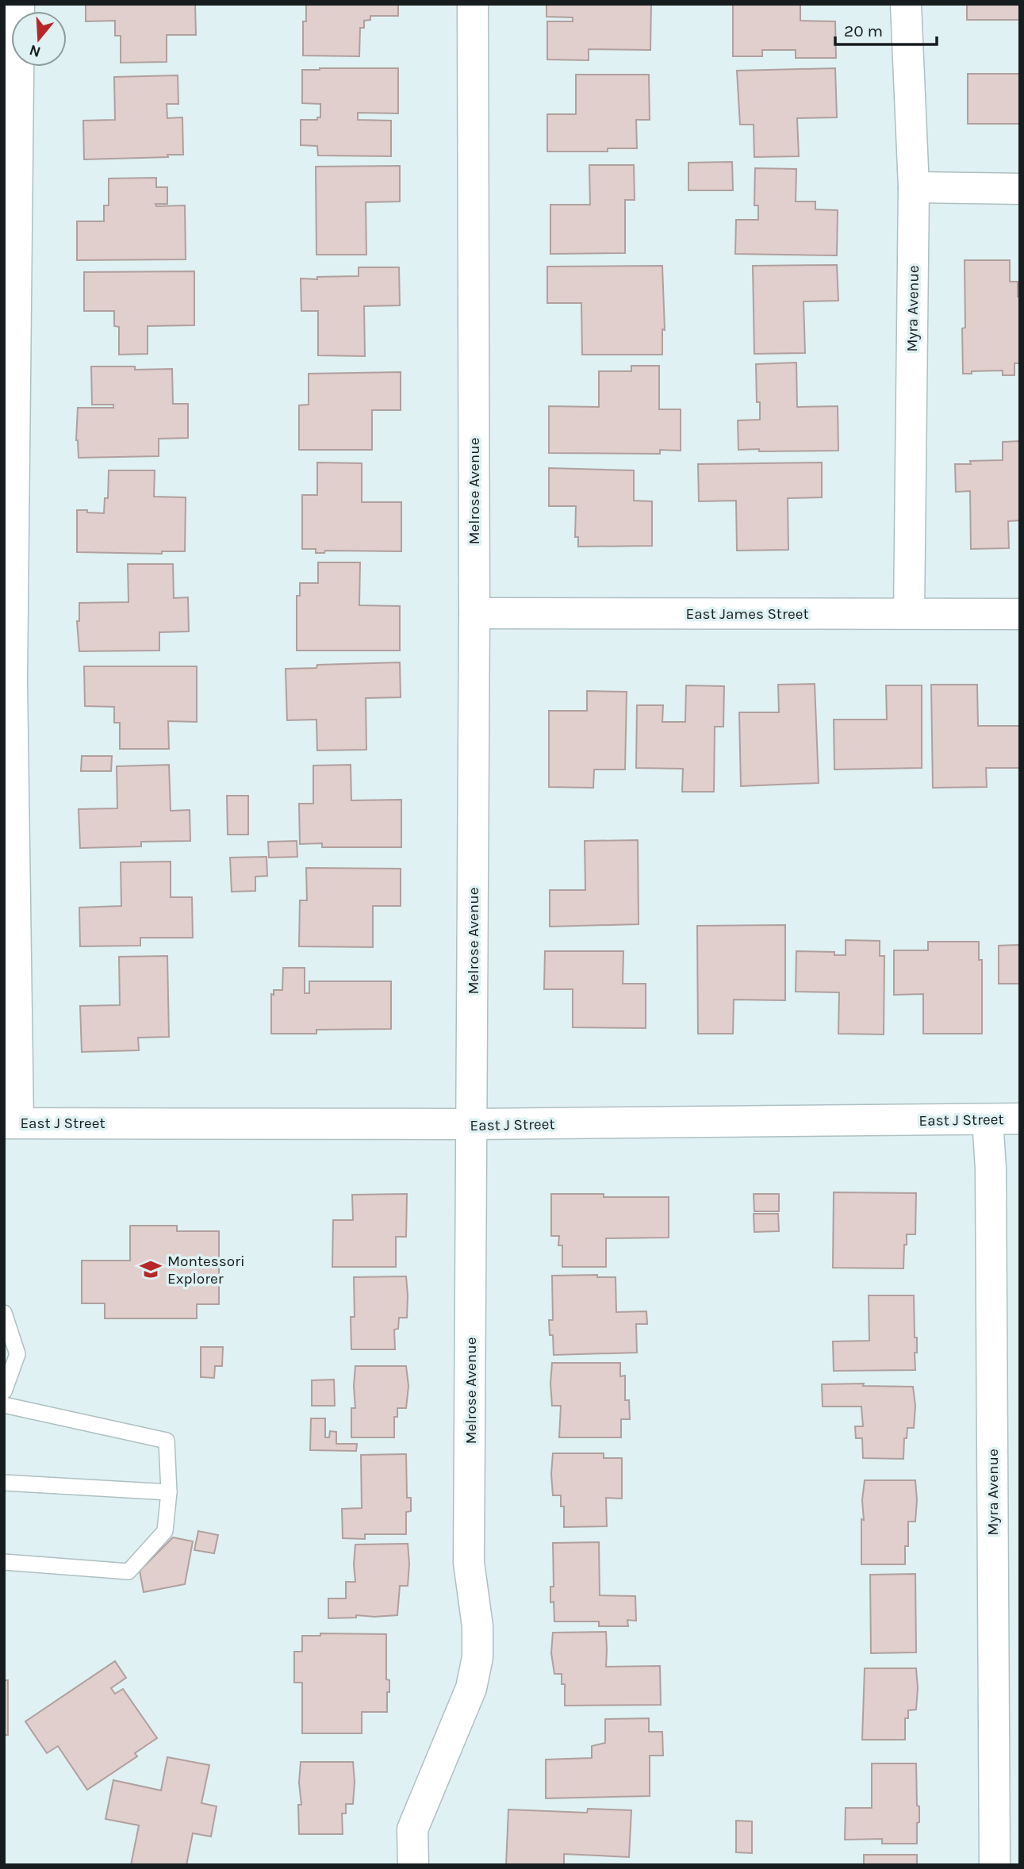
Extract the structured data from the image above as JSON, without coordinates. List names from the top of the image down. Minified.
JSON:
{"streets":{"street":["Myra Avenue","Melrose Avenue","East James Street","East J Street"]},"crossings":[["Myra Avenue","East James Street"],["Myra Avenue","East J Street"],["Melrose Avenue","East James Street"],["Melrose Avenue","East J Street"]],"places":{"school or university":["Montessori Explorer"]},"scale_bar":"20 m","north":"bottom"}
